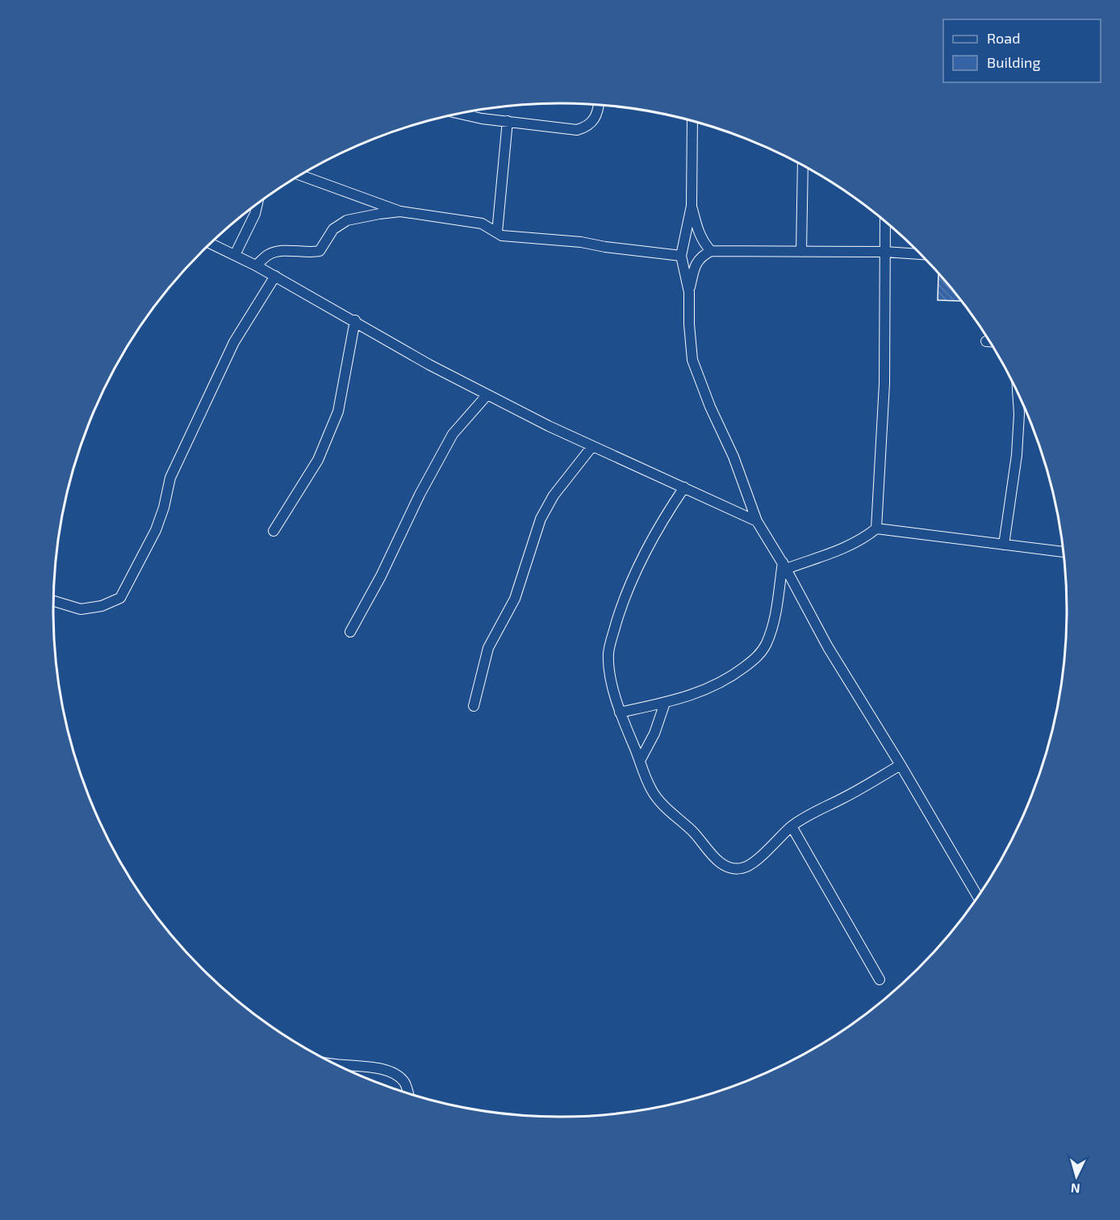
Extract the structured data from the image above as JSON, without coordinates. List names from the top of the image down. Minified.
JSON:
{"legend":["Road","Building"],"north":"bottom"}
